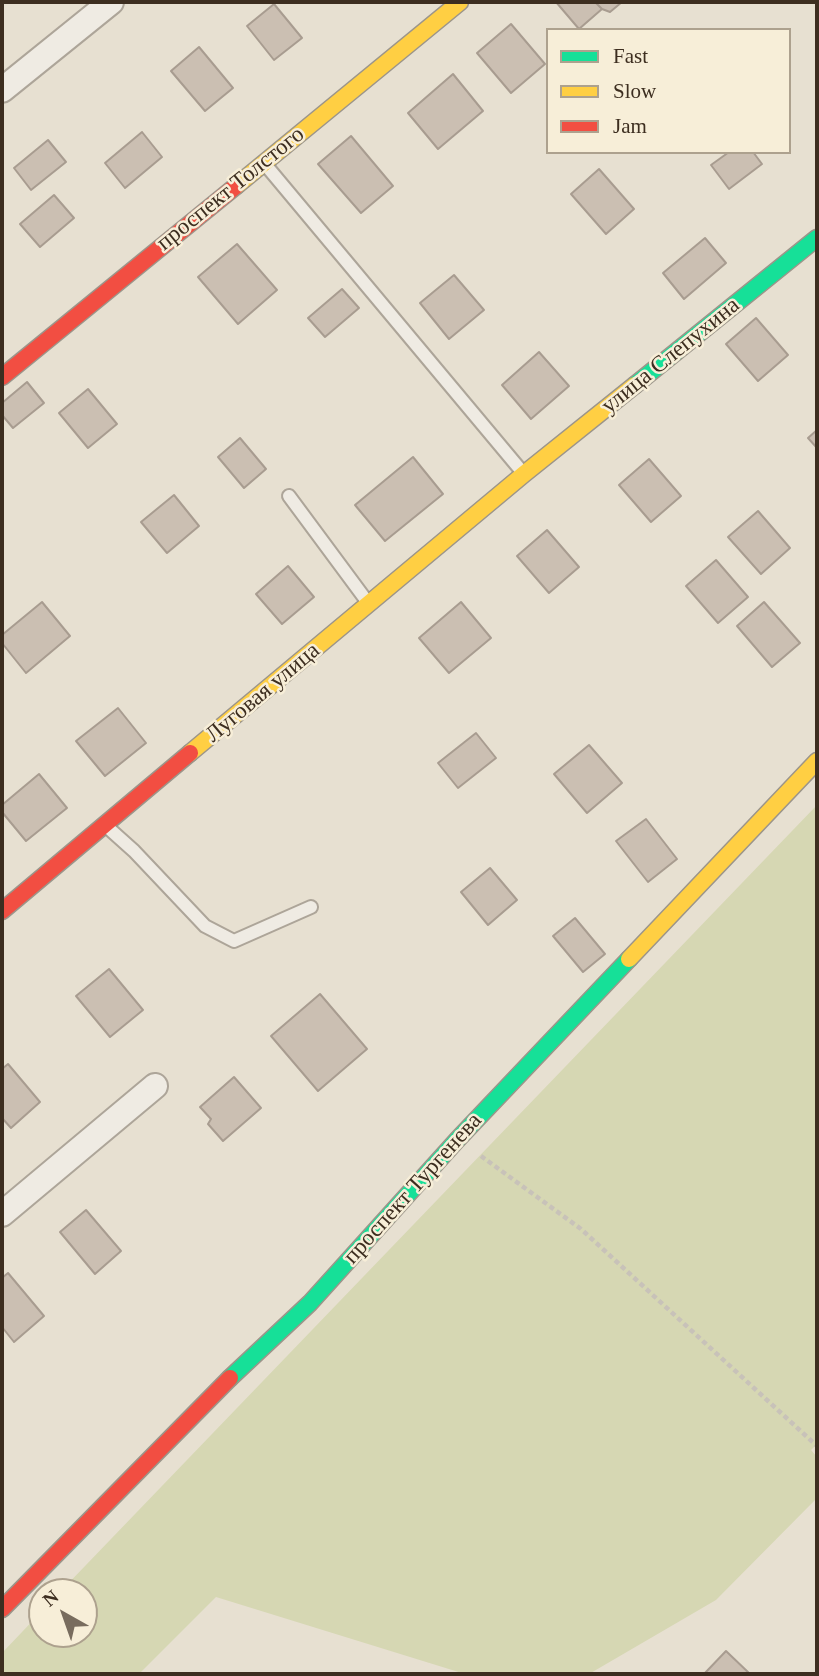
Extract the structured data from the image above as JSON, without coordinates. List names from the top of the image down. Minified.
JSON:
{"streets":{"street":["проспект Толстого","улица Слепухина","Луговая улица","проспект Тургенева"]},"crossings":[["улица Слепухина","Луговая улица"]],"legend":["Fast","Slow","Jam"],"north":"top left"}
